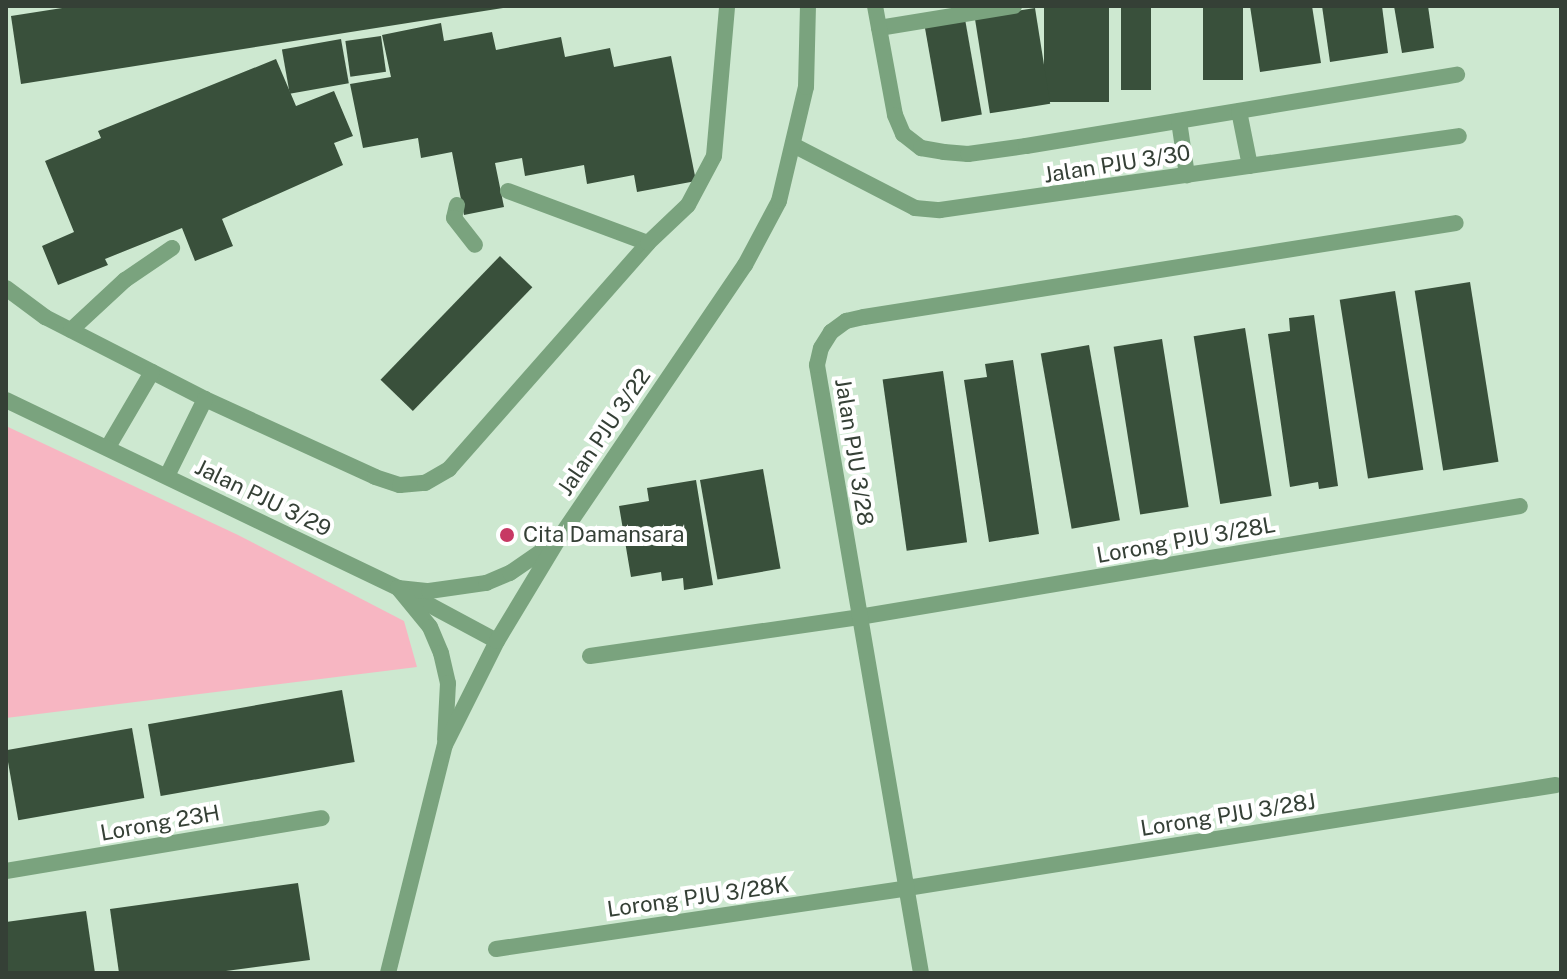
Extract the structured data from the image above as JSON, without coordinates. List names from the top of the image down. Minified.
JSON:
{"streets":{"street":["Jalan PJU 3/30","Jalan PJU 3/22","Jalan PJU 3/28","Jalan PJU 3/29","Lorong PJU 3/28L","Lorong PJU 3/28J","Lorong 23H","Lorong PJU 3/28K"]},"crossings":[["Jalan PJU 3/30","Jalan PJU 3/22"],["Jalan PJU 3/22","Jalan PJU 3/29"],["Jalan PJU 3/28","Lorong PJU 3/28L"],["Jalan PJU 3/28","Lorong PJU 3/28J"],["Jalan PJU 3/28","Lorong PJU 3/28K"],["Lorong PJU 3/28J","Lorong PJU 3/28K"]],"places":["Cita Damansara"]}
